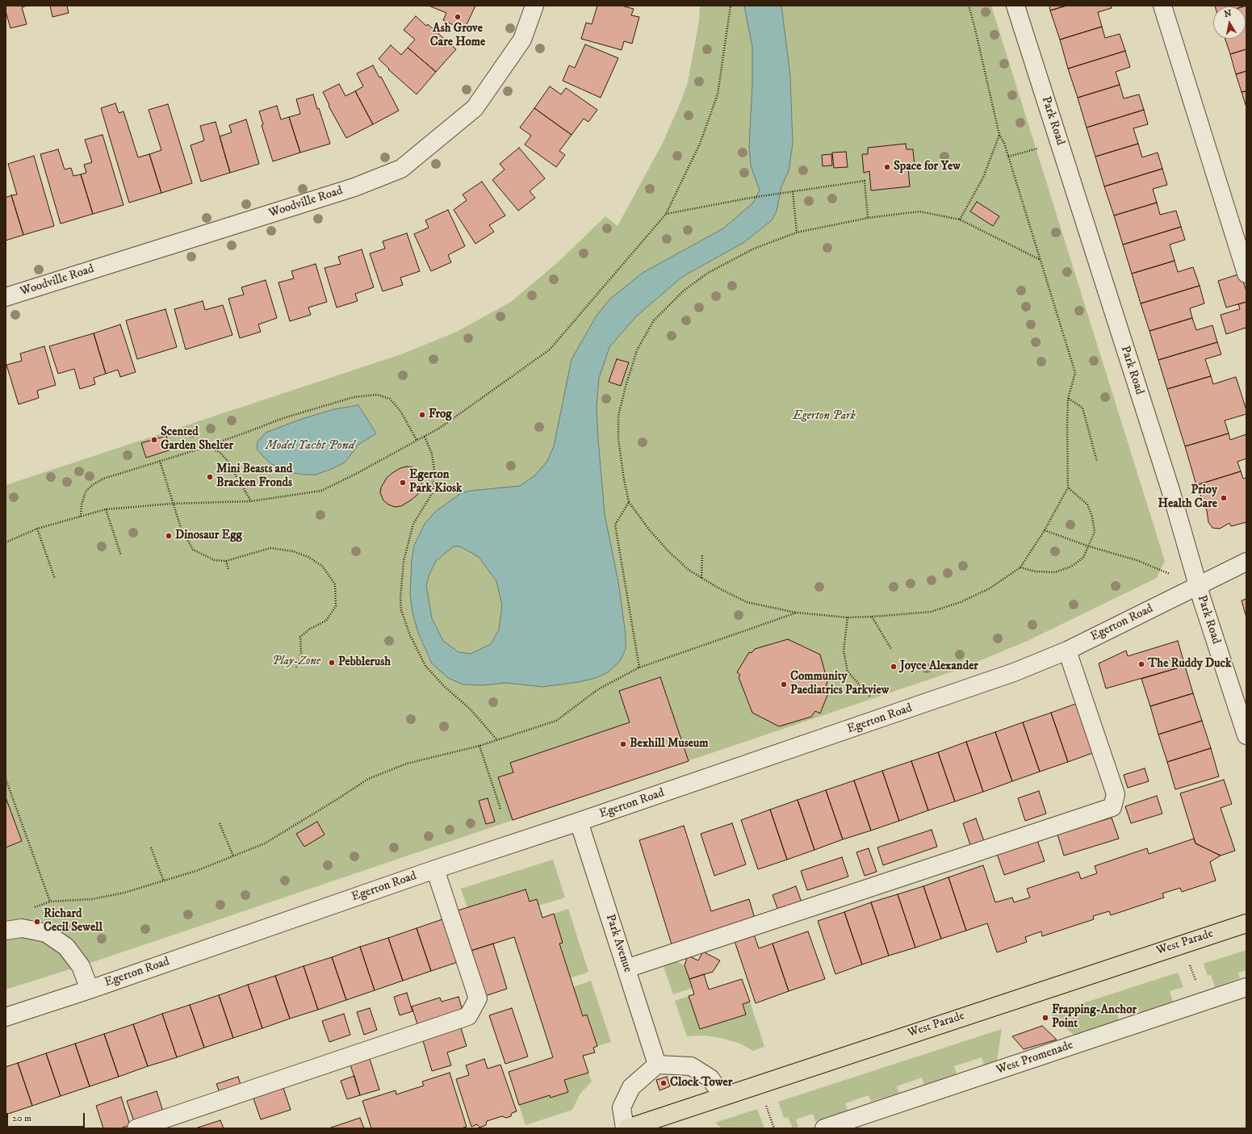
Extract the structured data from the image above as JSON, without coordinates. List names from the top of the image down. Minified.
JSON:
{"streets":{"main road":["West Parade"],"street":["Park Road","Woodville Road","Egerton Road","Park Avenue","West Promenade"]},"crossings":[["Park Road","Egerton Road"],["Egerton Road","Park Avenue"]],"water":["Model Yacht Pond"],"parks":["Egerton Park","Play-Zone"],"places":["Ash Grove Care Home","Space for Yew","Frog","Scented Garden Shelter","Mini Beasts and Bracken Fronds","Egerton Park Kiosk","Prioy Health Care","Dinosaur Egg","Pebblerush","The Ruddy Duck","Joyce Alexander","Community Paediatrics Parkview","Bexhill Museum","Richard Cecil Sewell","Frapping-Anchor Point","Clock Tower"],"scale_bar":"20 m","north":"top"}
